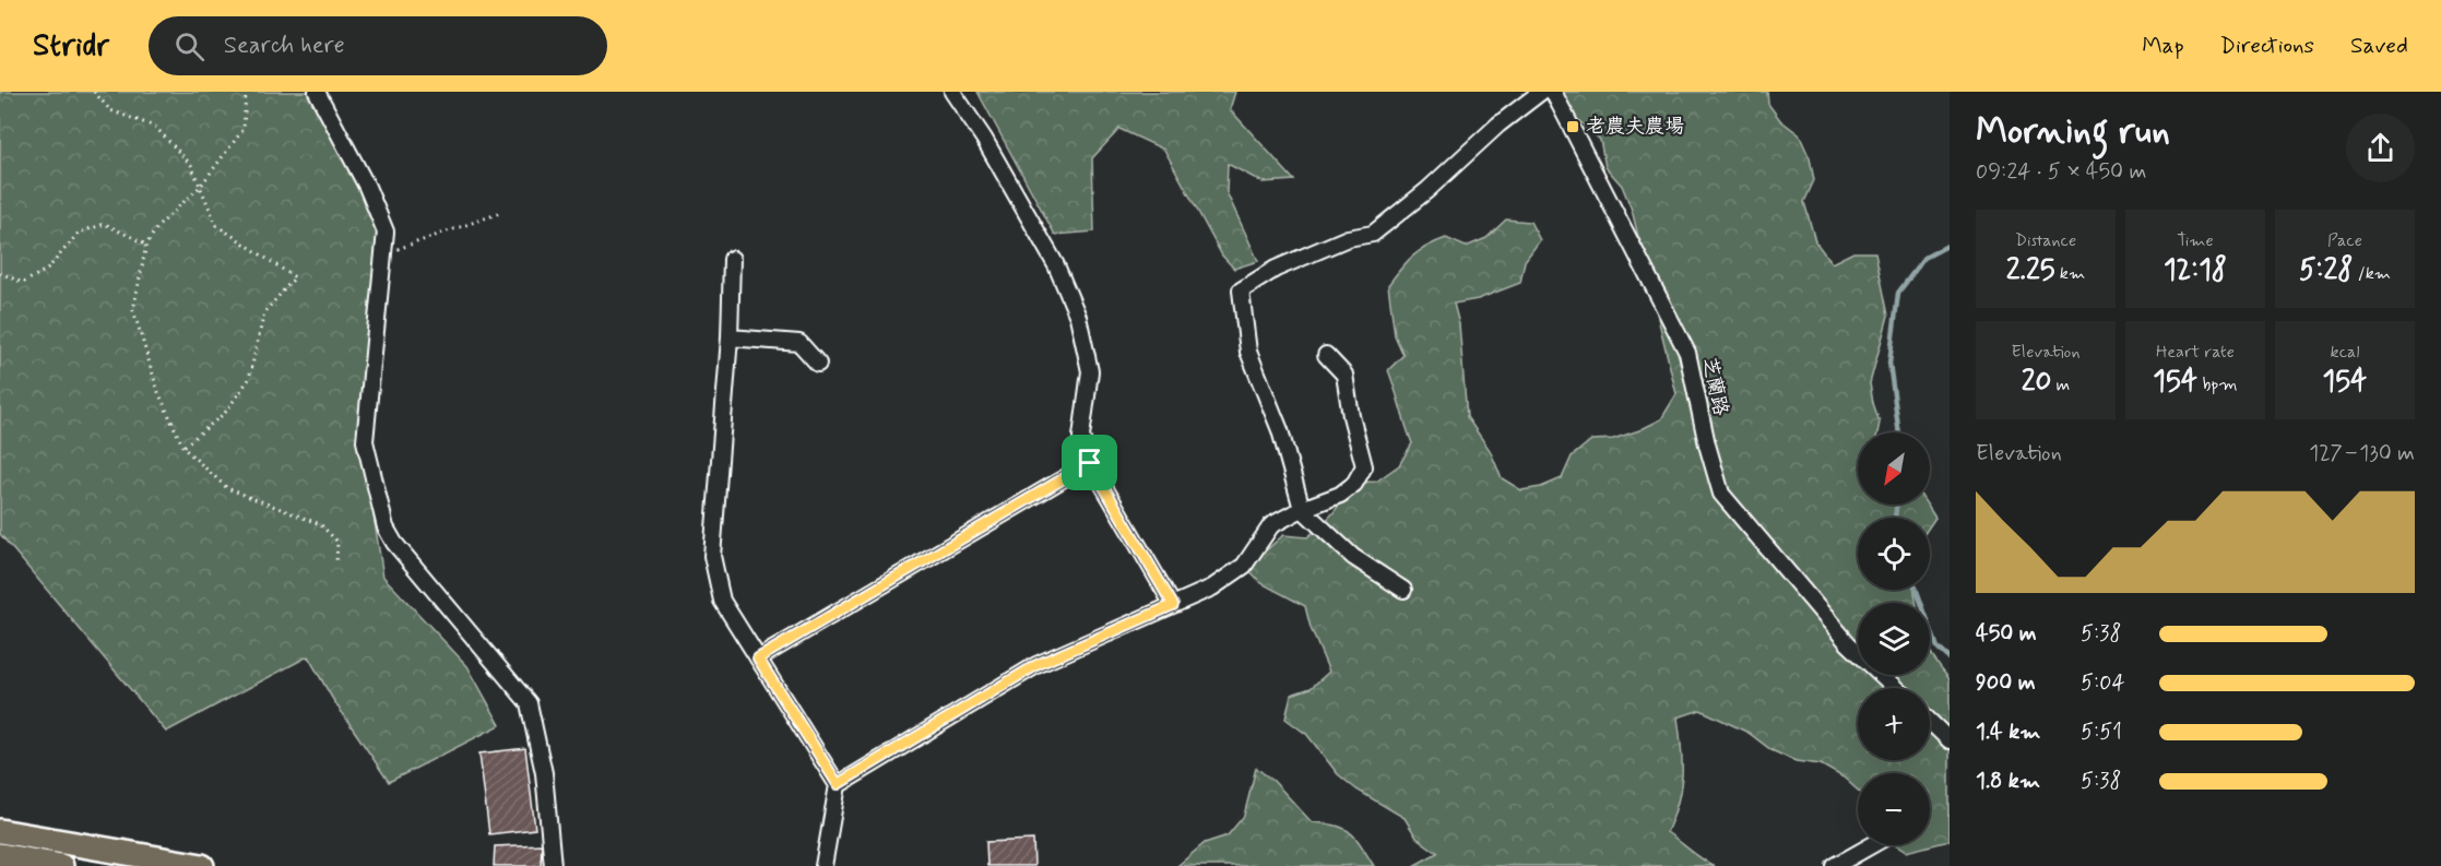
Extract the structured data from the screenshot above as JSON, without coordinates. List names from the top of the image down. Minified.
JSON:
{"streets":{"street":["芝蘭路"]},"places":{"transit":["老農夫農場"]},"north":"bottom left","page":{"header":"Stridr","search":"Search here","nav":["Map","Directions","Saved"],"heading":["Morning run","09:24 · 5 × 450 m"],"stats":[["Distance","2.25 km"],["Time","12:18"],["Pace","5:28 /km"],["Elevation","20 m"],["Heart rate","154 bpm"],["kcal","154"]],"chart":["Elevation","127–130 m"],"map_buttons":["+","−"],"list":[{"name":"450 m","note":"5:38"},{"name":"900 m","note":"5:04"},{"name":"1.4 km","note":"5:51"},{"name":"1.8 km","note":"5:38"}]}}
